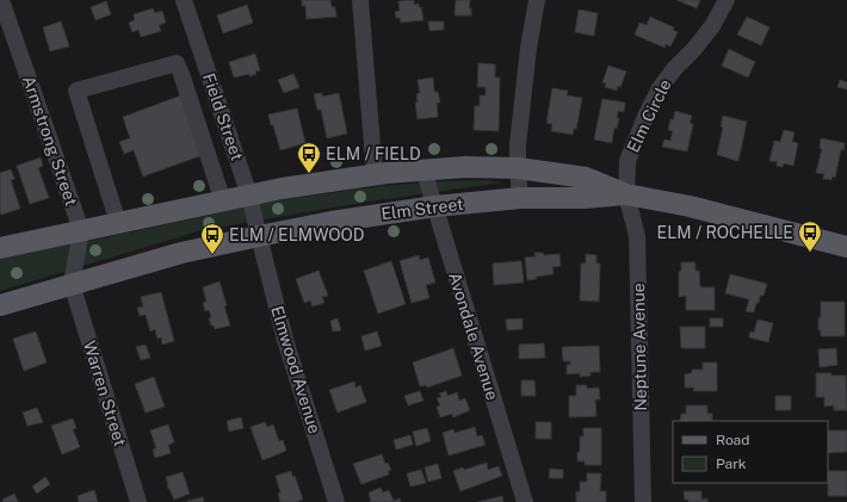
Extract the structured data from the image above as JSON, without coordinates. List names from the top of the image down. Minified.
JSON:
{"streets":{"main road":["Elm Street"],"street":["Elm Circle","Field Street","Armstrong Street","Avondale Avenue","Neptune Avenue","Elmwood Avenue","Warren Street"]},"crossings":[["Elm Circle","Elm Street"],["Elm Circle","Neptune Avenue"],["Field Street","Elm Street"],["Field Street","Elmwood Avenue"],["Armstrong Street","Elm Street"],["Armstrong Street","Warren Street"],["Elm Street","Avondale Avenue"],["Elm Street","Neptune Avenue"],["Elm Street","Elmwood Avenue"],["Elm Street","Warren Street"]],"places":{"bus stop":["ELM / FIELD","ELM / ROCHELLE","ELM / ELMWOOD"]},"legend":["Road","Park"]}
